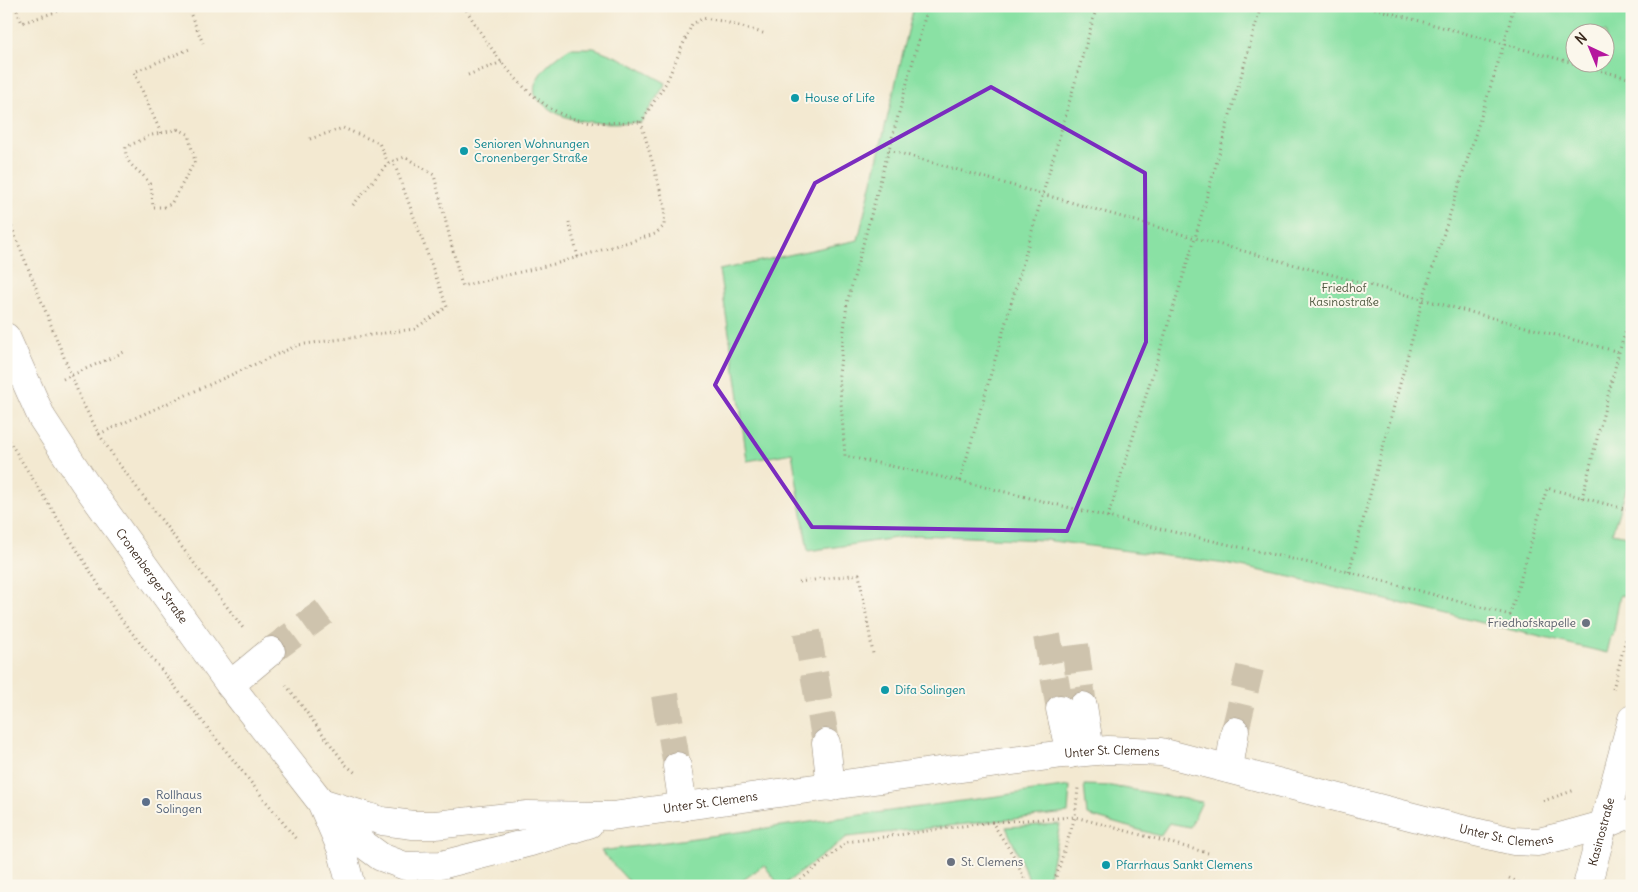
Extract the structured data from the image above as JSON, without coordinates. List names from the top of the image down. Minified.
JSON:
{"streets":{"street":["Cronenberger Straße","Unter St. Clemens","Kasinostraße"]},"crossings":[["Cronenberger Straße","Unter St. Clemens"],["Unter St. Clemens","Kasinostraße"]],"parks":["Friedhof Kasinostraße"],"places":["House of Life","Senioren Wohnungen Cronenberger Straße","Friedhofskapelle","Difa Solingen","Rollhaus Solingen","St. Clemens","Pfarrhaus Sankt Clemens"],"north":"top left"}
